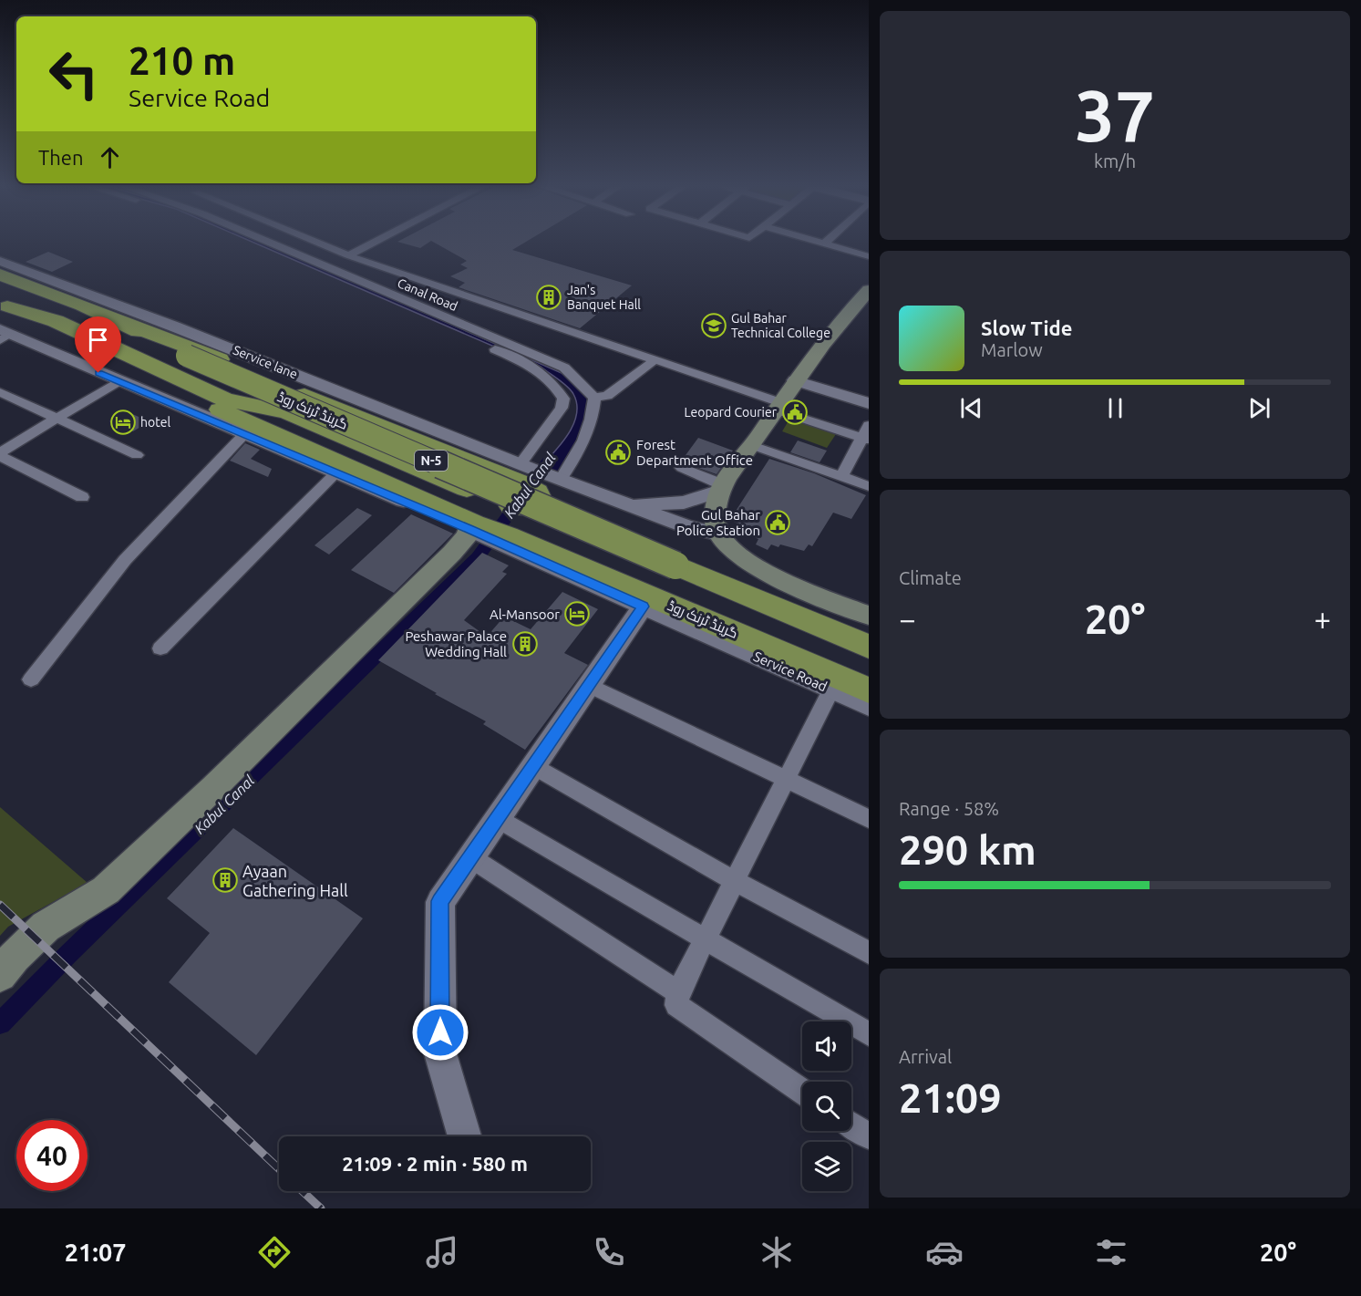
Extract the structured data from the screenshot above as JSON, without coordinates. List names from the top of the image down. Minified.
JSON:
{"streets":{"highway":["گرینڈ ٹرنک روڈ","N-5"],"street":["Canal Road","Service lane","Service Road"]},"crossings":[["Service lane","گرینڈ ٹرنک روڈ"],["گرینڈ ٹرنک روڈ","Service Road"]],"water":["Kabul Canal"],"places":{"building":["Jan's Banquet Hall","Peshawar Palace Wedding Hall","Ayaan Gathering Hall"],"school or university":["Gul Bahar Technical College"],"public building":["Leopard Courier","Forest Department Office","Gul Bahar Police Station"],"hotel":["hotel","Al-Mansoor"]},"page":{"tile":[["37","km/h"],"Climate",["Range · 58%","290 km"],["Arrival","21:09"]],"turn":["210 m","Service Road"],"then":"Then","song":["Slow Tide","Marlow"],"heat":["−","20°","+"],"limit":"40","trip":"21:09 · 2 min · 580 m","tabs":["21:07","20°"]}}
